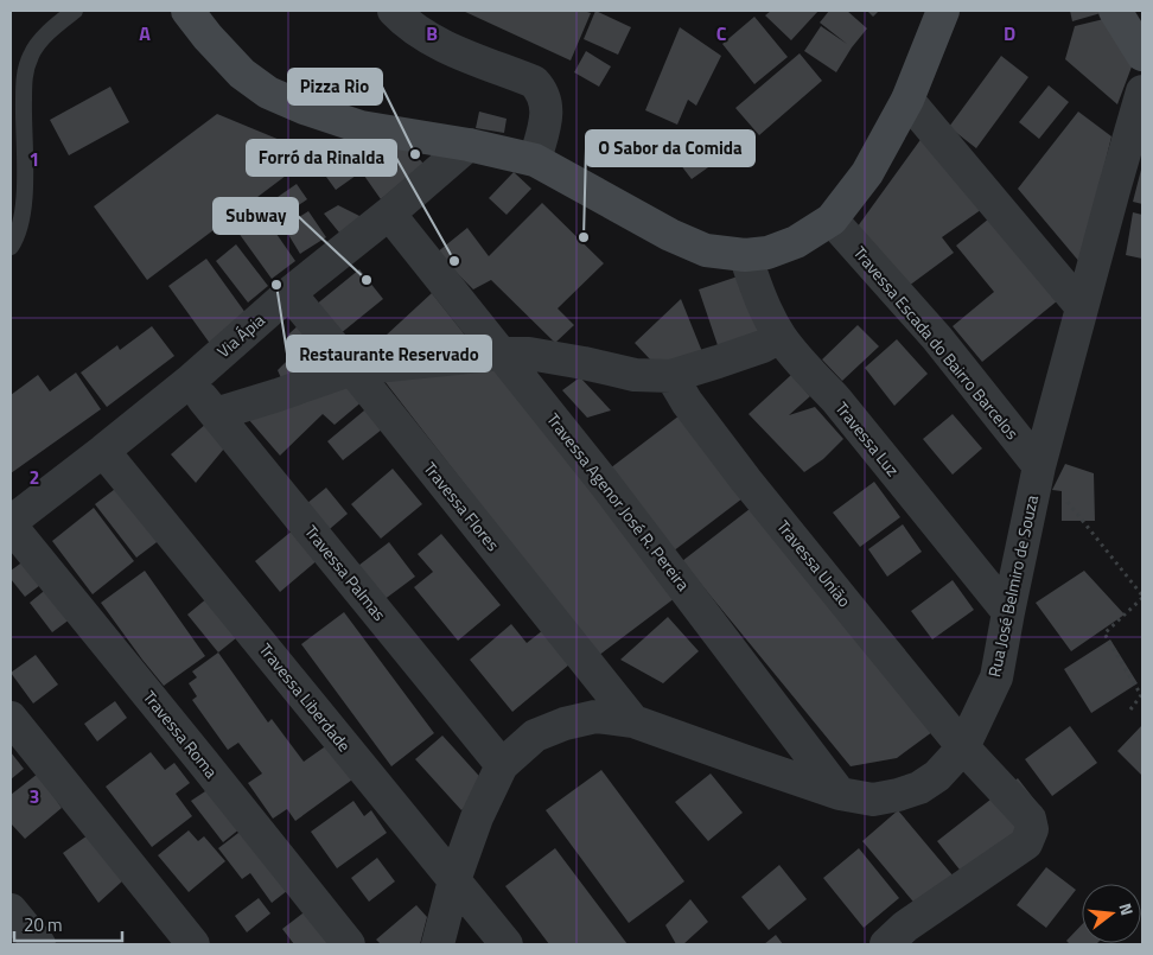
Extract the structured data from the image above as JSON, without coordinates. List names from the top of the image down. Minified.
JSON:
{"streets":{"street":["Via Ápia","Travessa Escada do Bairro Barcelos","Travessa Luz","Travessa Agenor José R. Pereira","Travessa Flores","Travessa União","Travessa Palmas","Rua José Belmiro de Souza","Travessa Liberdade","Travessa Roma"]},"crossings":[["Via Ápia","Travessa Agenor José R. Pereira"],["Via Ápia","Travessa Flores"],["Via Ápia","Travessa Palmas"],["Via Ápia","Travessa Liberdade"],["Via Ápia","Travessa Roma"],["Travessa Escada do Bairro Barcelos","Rua José Belmiro de Souza"],["Travessa Luz","Rua José Belmiro de Souza"],["Travessa Agenor José R. Pereira","Rua José Belmiro de Souza"],["Travessa Flores","Rua José Belmiro de Souza"],["Travessa União","Rua José Belmiro de Souza"],["Travessa Palmas","Rua José Belmiro de Souza"],["Rua José Belmiro de Souza","Travessa Liberdade"]],"places":["Pizza Rio","O Sabor da Comida","Forró da Rinalda","Subway","Restaurante Reservado"],"scale_bar":"20 m","north":"right","grid":{"columns":["A","B","C","D"],"rows":["1","2","3"]}}
